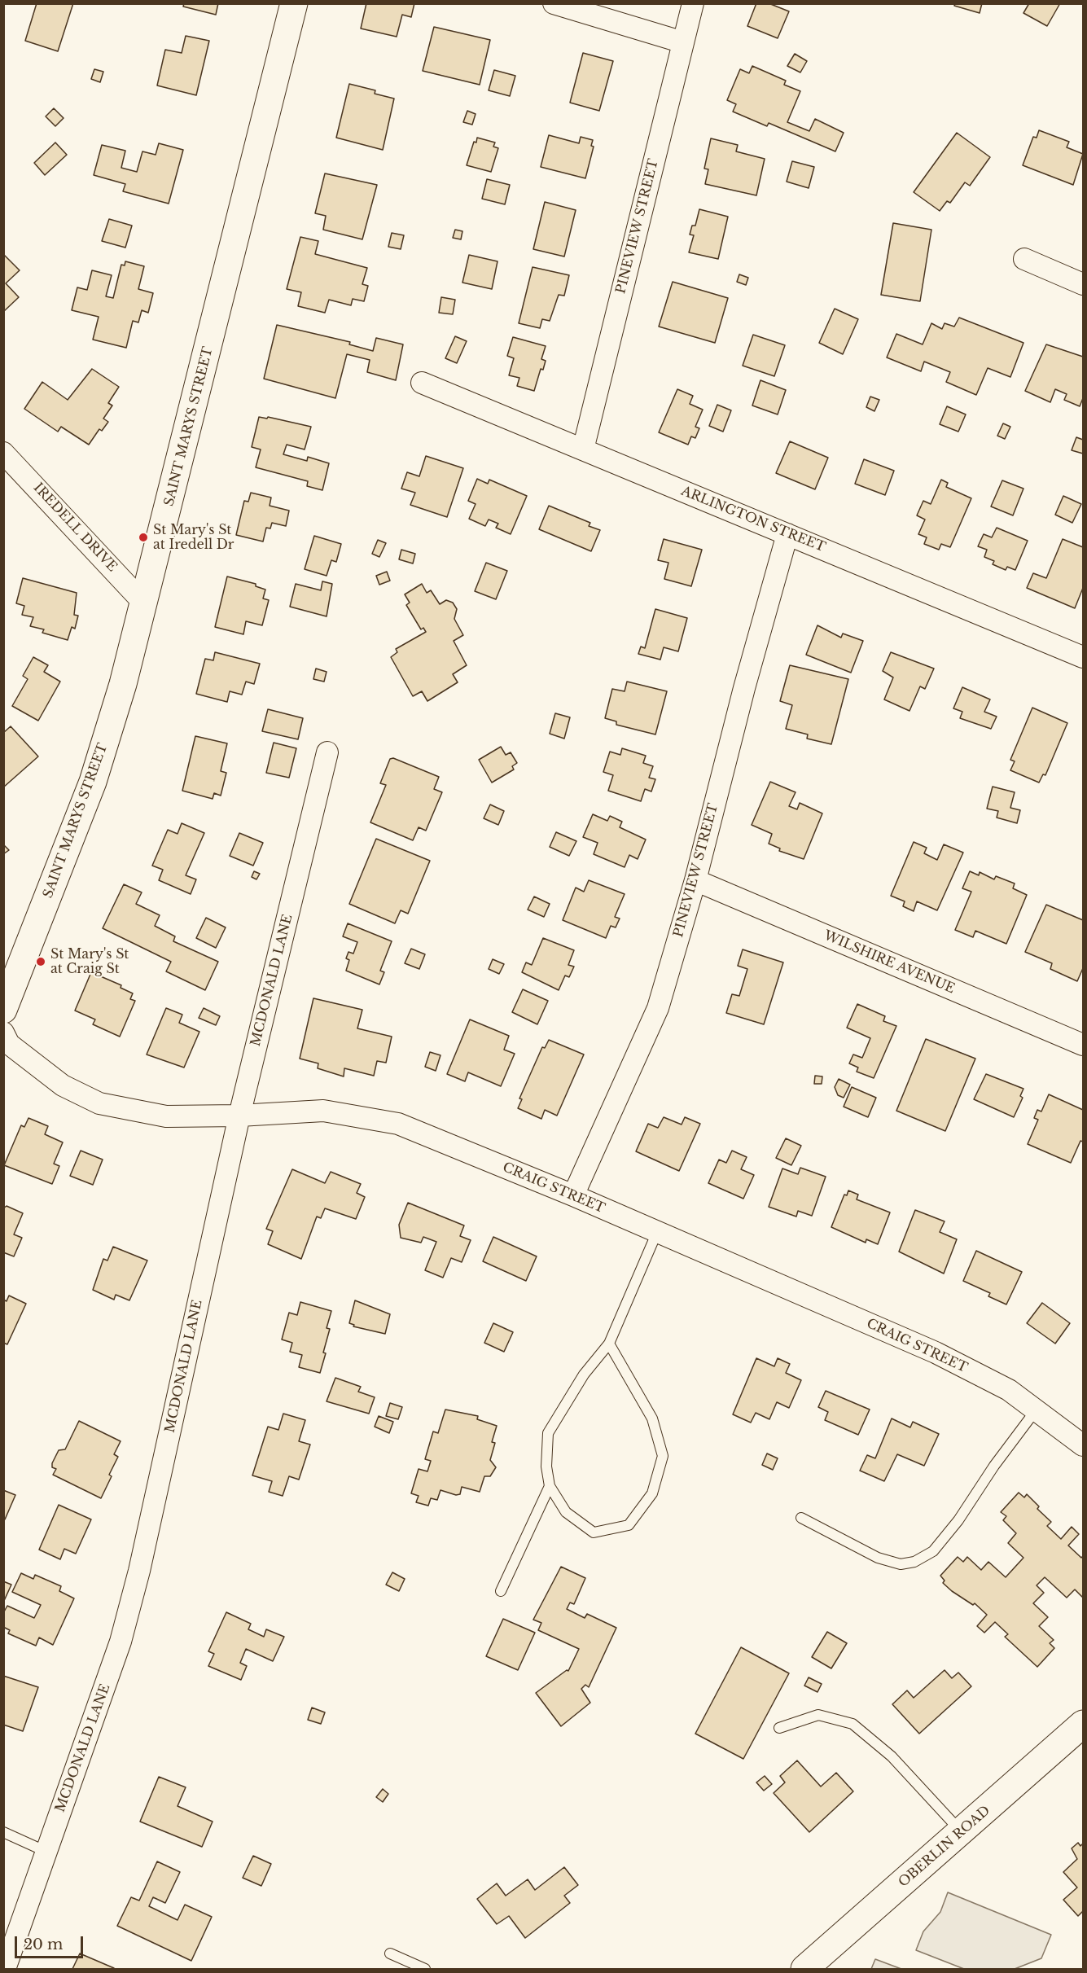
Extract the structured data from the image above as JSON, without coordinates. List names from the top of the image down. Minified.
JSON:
{"streets":{"main road":["SAINT MARYS STREET","OBERLIN ROAD"],"street":["PINEVIEW STREET","ARLINGTON STREET","IREDELL DRIVE","WILSHIRE AVENUE","MCDONALD LANE","CRAIG STREET"]},"crossings":[["PINEVIEW STREET","ARLINGTON STREET"],["PINEVIEW STREET","WILSHIRE AVENUE"],["PINEVIEW STREET","CRAIG STREET"],["SAINT MARYS STREET","IREDELL DRIVE"],["MCDONALD LANE","CRAIG STREET"]],"places":["St Mary's St at Iredell Dr","St Mary's St at Craig St"],"scale_bar":"20 m"}
